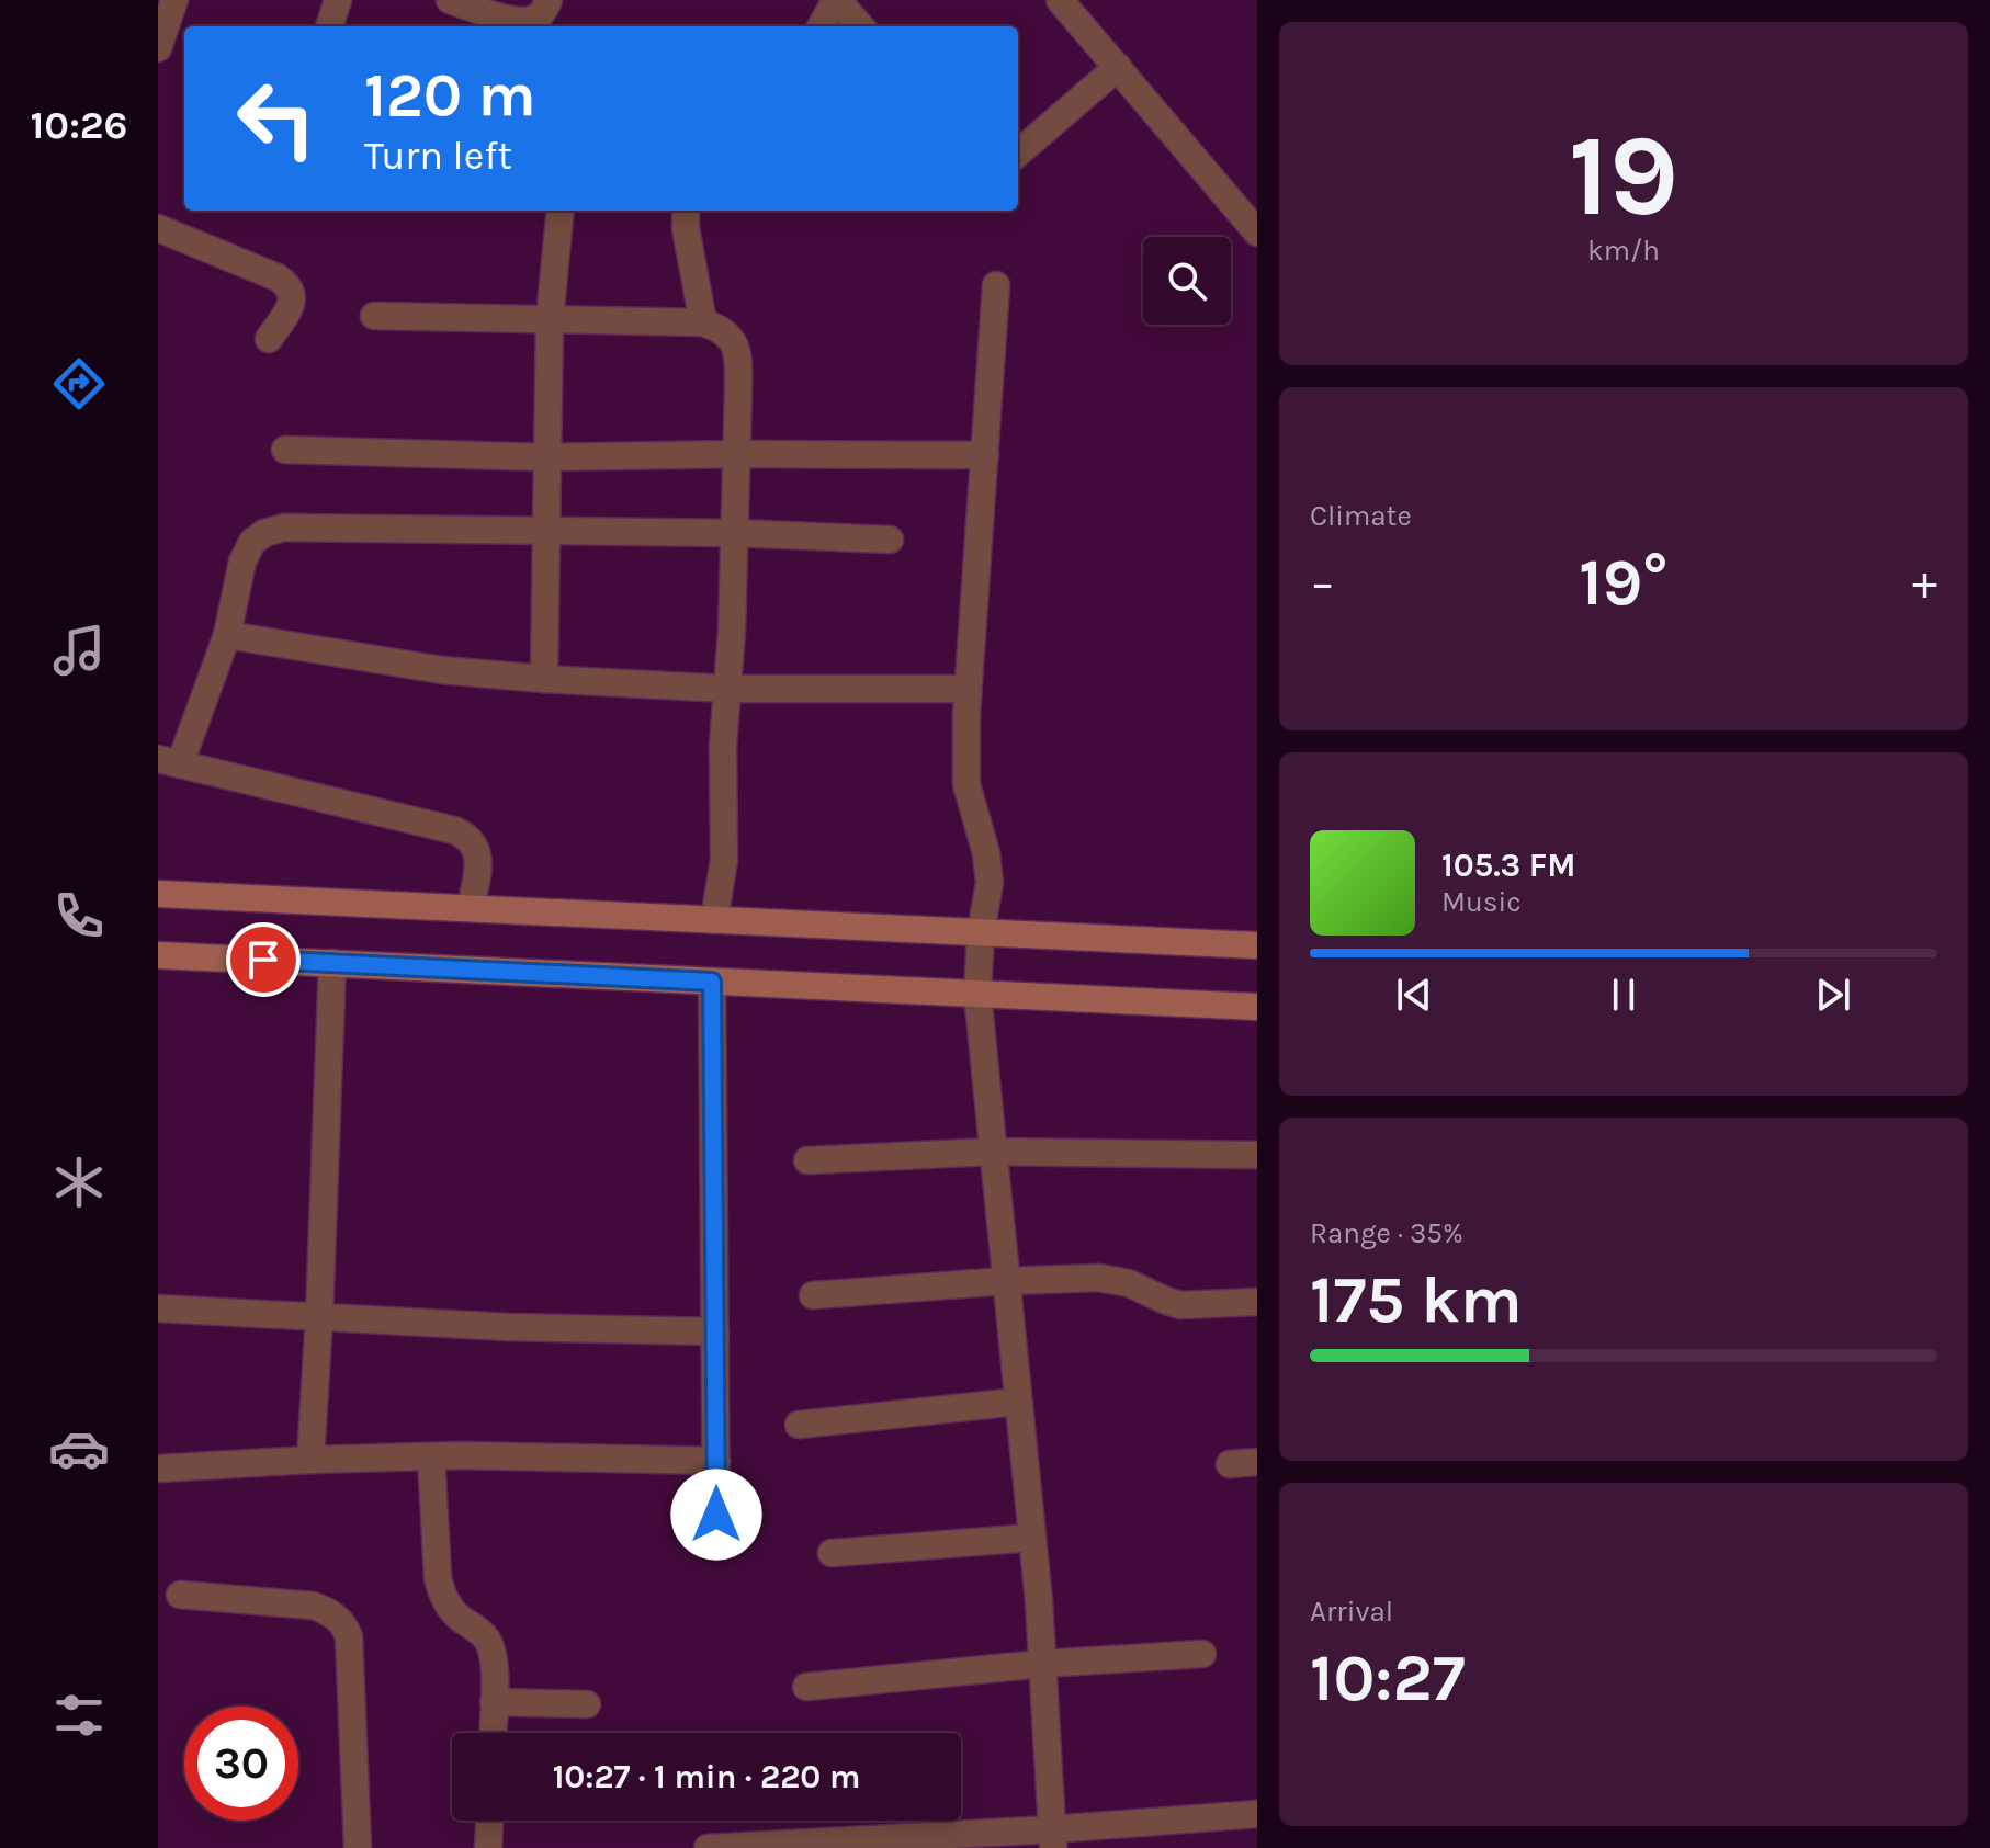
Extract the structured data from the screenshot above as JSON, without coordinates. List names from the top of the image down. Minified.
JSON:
{"page":{"tabs":"10:26","tile":[["19","km/h"],"Climate",["Range · 35%","175 km"],["Arrival","10:27"]],"turn":["120 m","Turn left"],"heat":["−","19°","+"],"song":["105.3 FM","Music"],"limit":"30","trip":"10:27 · 1 min · 220 m"}}
